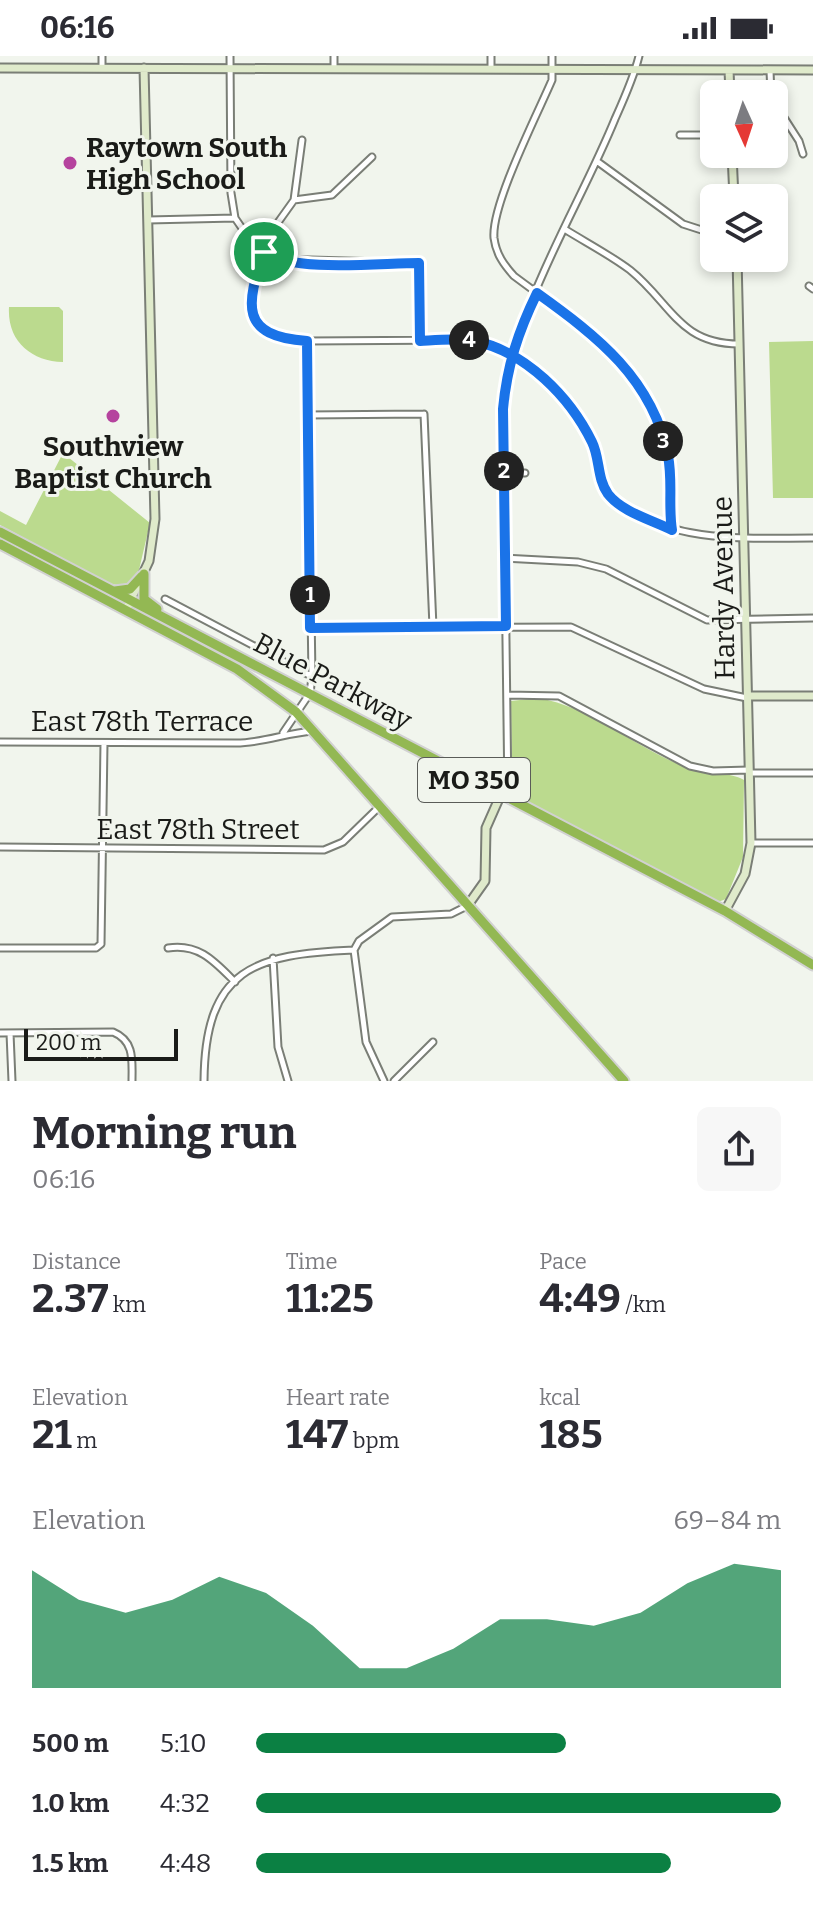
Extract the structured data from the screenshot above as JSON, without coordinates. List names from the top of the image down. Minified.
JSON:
{"streets":{"highway":["Blue Parkway","MO 350"],"street":["Hardy Avenue","East 78th Terrace","East 78th Street"]},"crossings":[["Hardy Avenue","Blue Parkway"],["Blue Parkway","East 78th Terrace"],["Blue Parkway","East 78th Street"]],"places":["Raytown South High School","Southview Baptist Church"],"scale_bar":"200 m","north":"bottom","page":{"status":"06:16","pins":["4","3","2","1"],"scale":"200 m","heading":["Morning run","06:16"],"stats":[["Distance","2.37 km"],["Time","11:25"],["Pace","4:49 /km"],["Elevation","21 m"],["Heart rate","147 bpm"],["kcal","185"]],"chart":["Elevation","69–84 m"],"list":[{"name":"500 m","note":"5:10"},{"name":"1.0 km","note":"4:32"},{"name":"1.5 km","note":"4:48"}]}}
